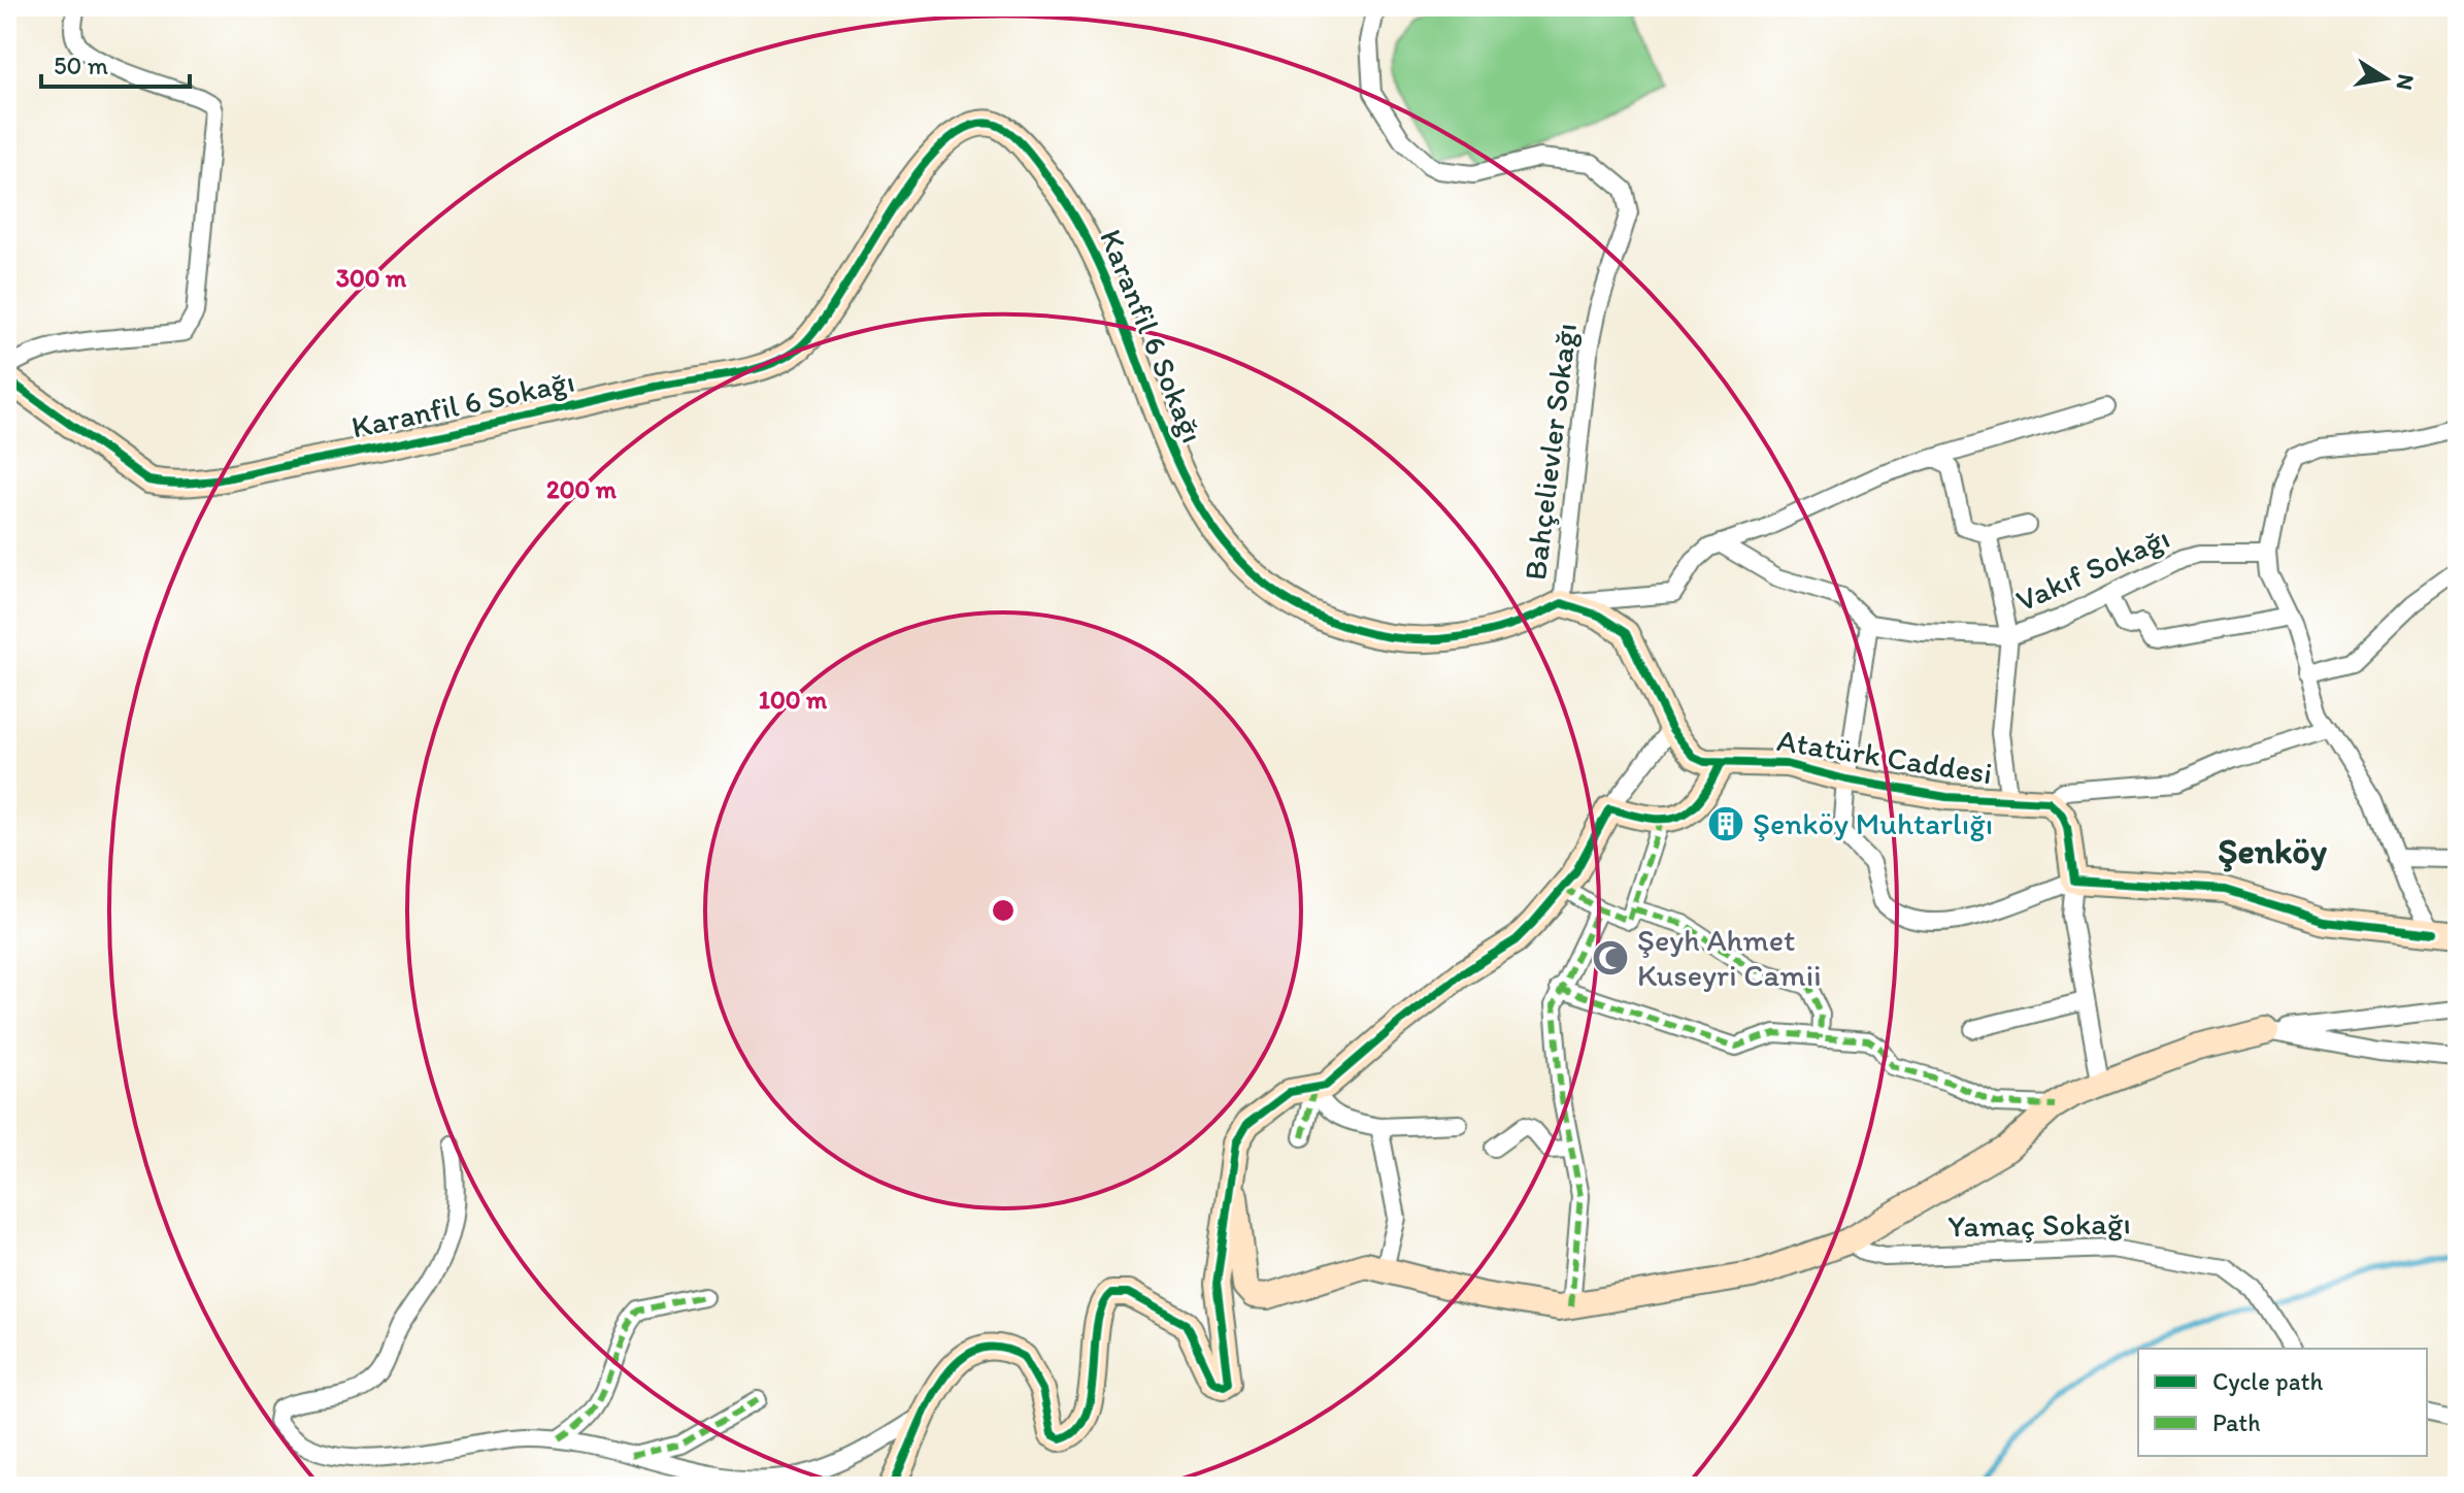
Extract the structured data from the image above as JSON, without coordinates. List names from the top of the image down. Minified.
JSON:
{"streets":{"street":["Karanfil 6 Sokağı","Bahçelievler Sokağı","Vakıf Sokağı","Atatürk Caddesi","Yamaç Sokağı"]},"crossings":[["Karanfil 6 Sokağı","Bahçelievler Sokağı"],["Vakıf Sokağı","Atatürk Caddesi"]],"districts":["Şenköy"],"places":{"building":["Şenköy Muhtarlığı"],"mosque":["Şeyh Ahmet Kuseyri Camii"]},"legend":["Cycle path","Path"],"scale_bar":"50 m","north":"right","rings":["300 m","200 m","100 m"]}
